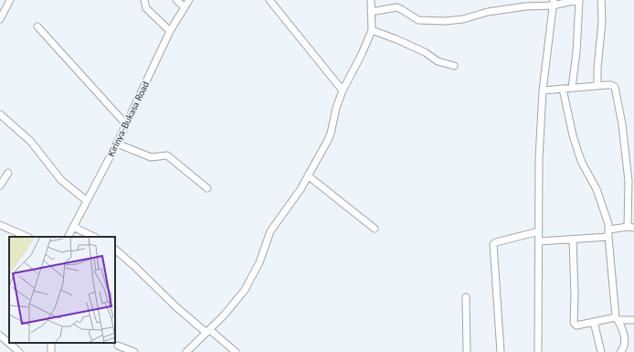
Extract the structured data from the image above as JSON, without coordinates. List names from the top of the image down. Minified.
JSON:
{"streets":{"street":["Kirinya-Bukasa Road"]}}
